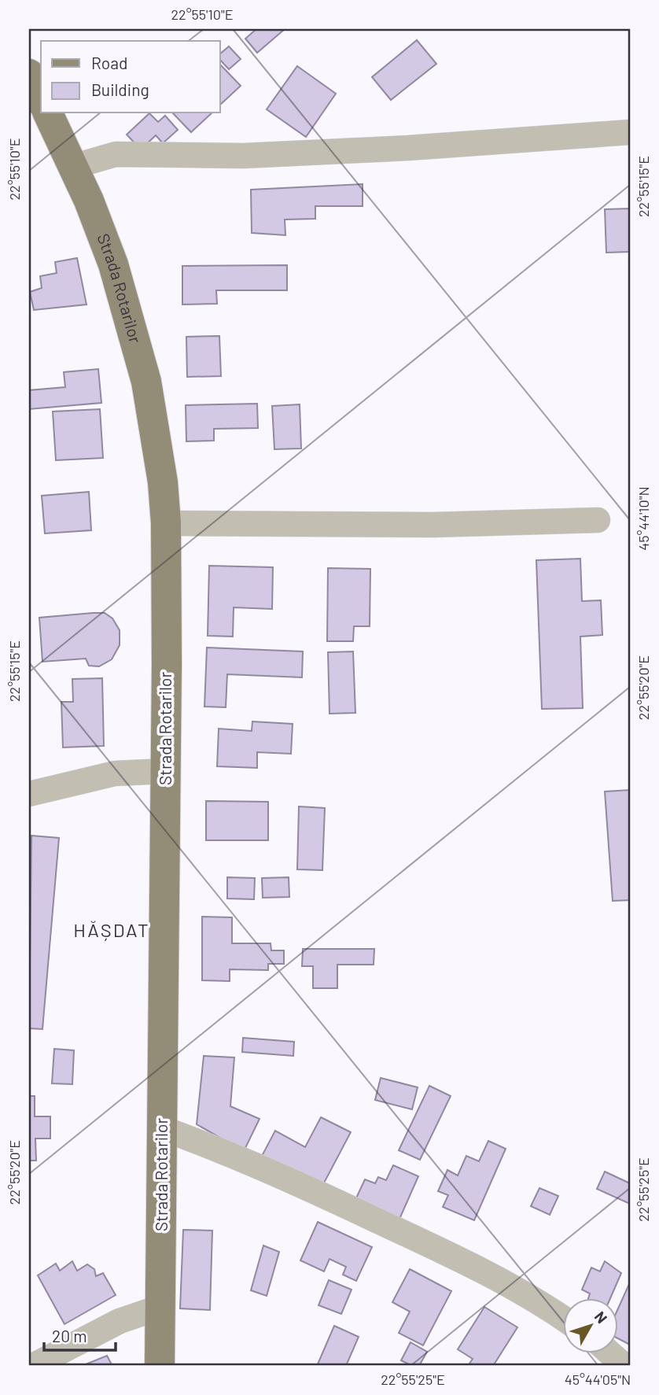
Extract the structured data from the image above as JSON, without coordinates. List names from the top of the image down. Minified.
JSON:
{"streets":{"main road":["Strada Rotarilor"]},"districts":["HĂȘDAT"],"legend":["Road","Building"],"scale_bar":"20 m","north":"top right","coordinates":["22°55'10\"E","22°55'15\"E","45°44'10\"N","22°55'20\"E","22°55'25\"E","45°44'05\"N"]}
